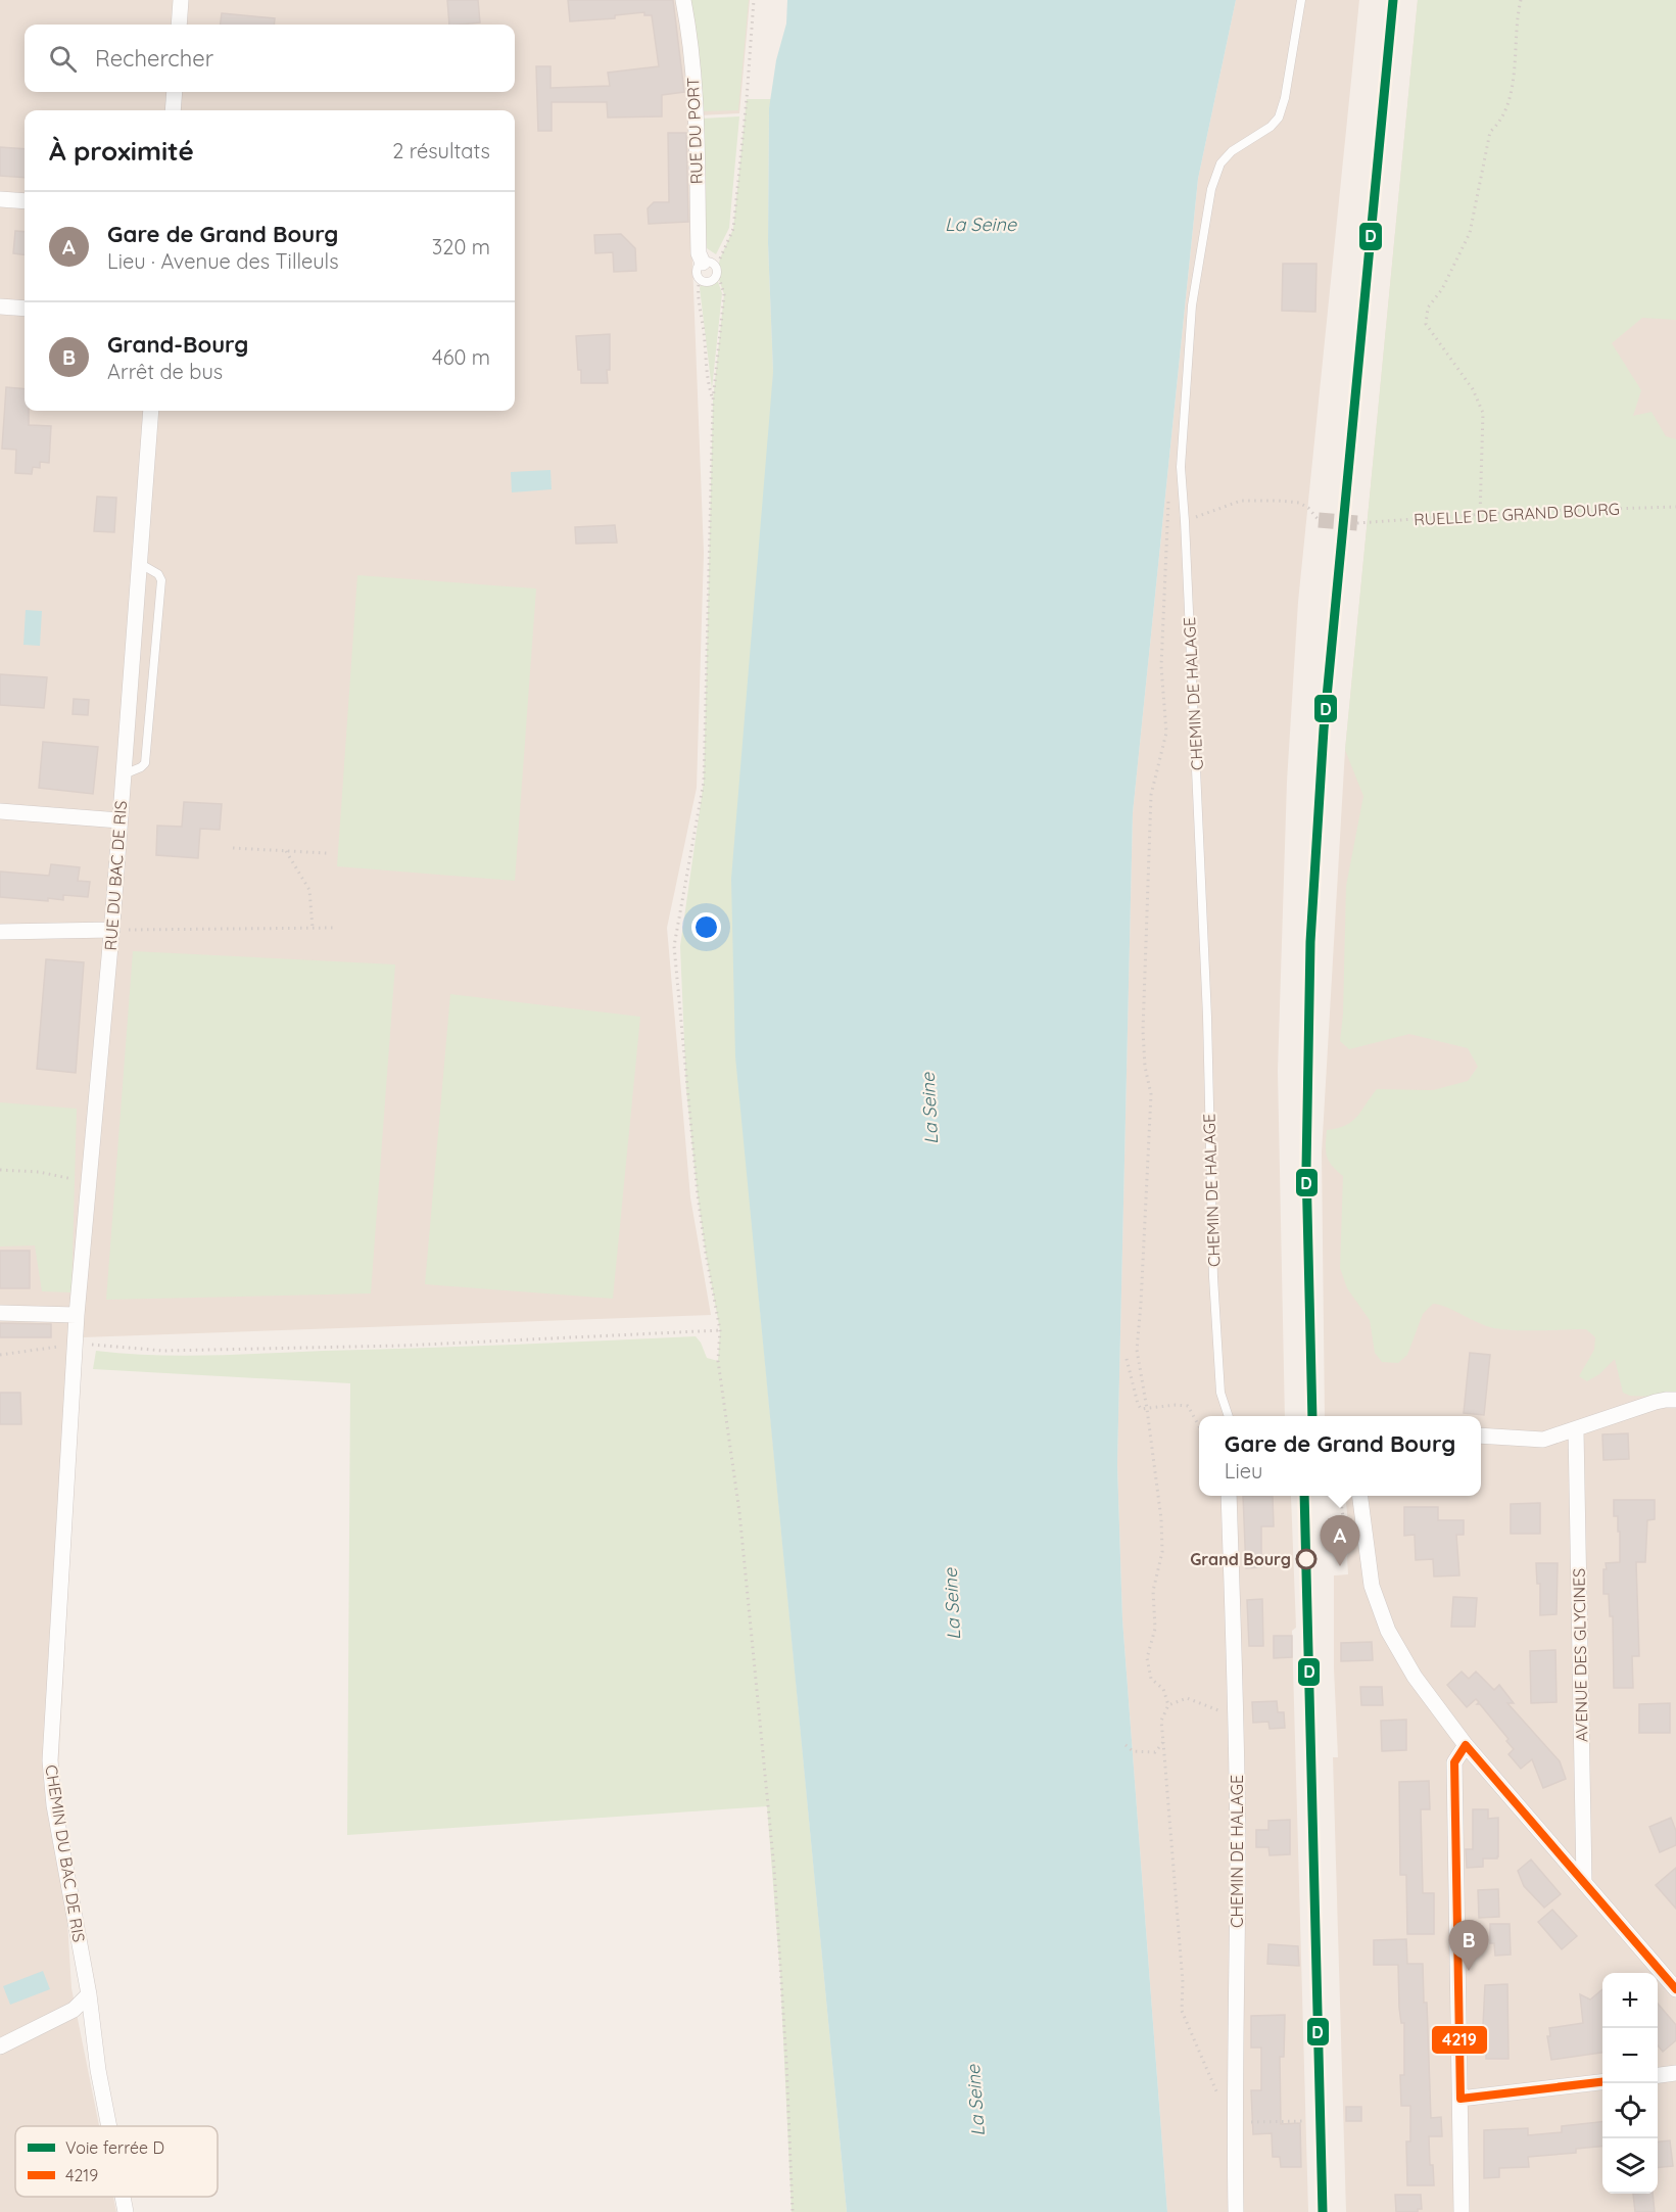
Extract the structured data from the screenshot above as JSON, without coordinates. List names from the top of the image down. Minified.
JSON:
{"streets":{"street":["RUE DU PORT","CHEMIN DE HALAGE","RUE DU BAC DE RIS","AVENUE DES GLYCINES","CHEMIN DU BAC DE RIS"],"path":["RUELLE DE GRAND BOURG"]},"crossings":[["RUE DU BAC DE RIS","CHEMIN DU BAC DE RIS"]],"water":["La Seine"],"places":["Grand Bourg"],"lines":["rail line D","transit line 4219"],"legend":["Voie ferrée D","4219"],"page":{"search":"Rechercher","heading":["À proximité","2 résultats"],"list":[{"mark":"A","name":"Gare de Grand Bourg","note":"Lieu · Avenue des Tilleuls","value":"320 m"},{"mark":"B","name":"Grand-Bourg","note":"Arrêt de bus","value":"460 m"}],"popup":["Gare de Grand Bourg","Lieu"],"pins":["A","B"],"map_buttons":["+","−"]}}
